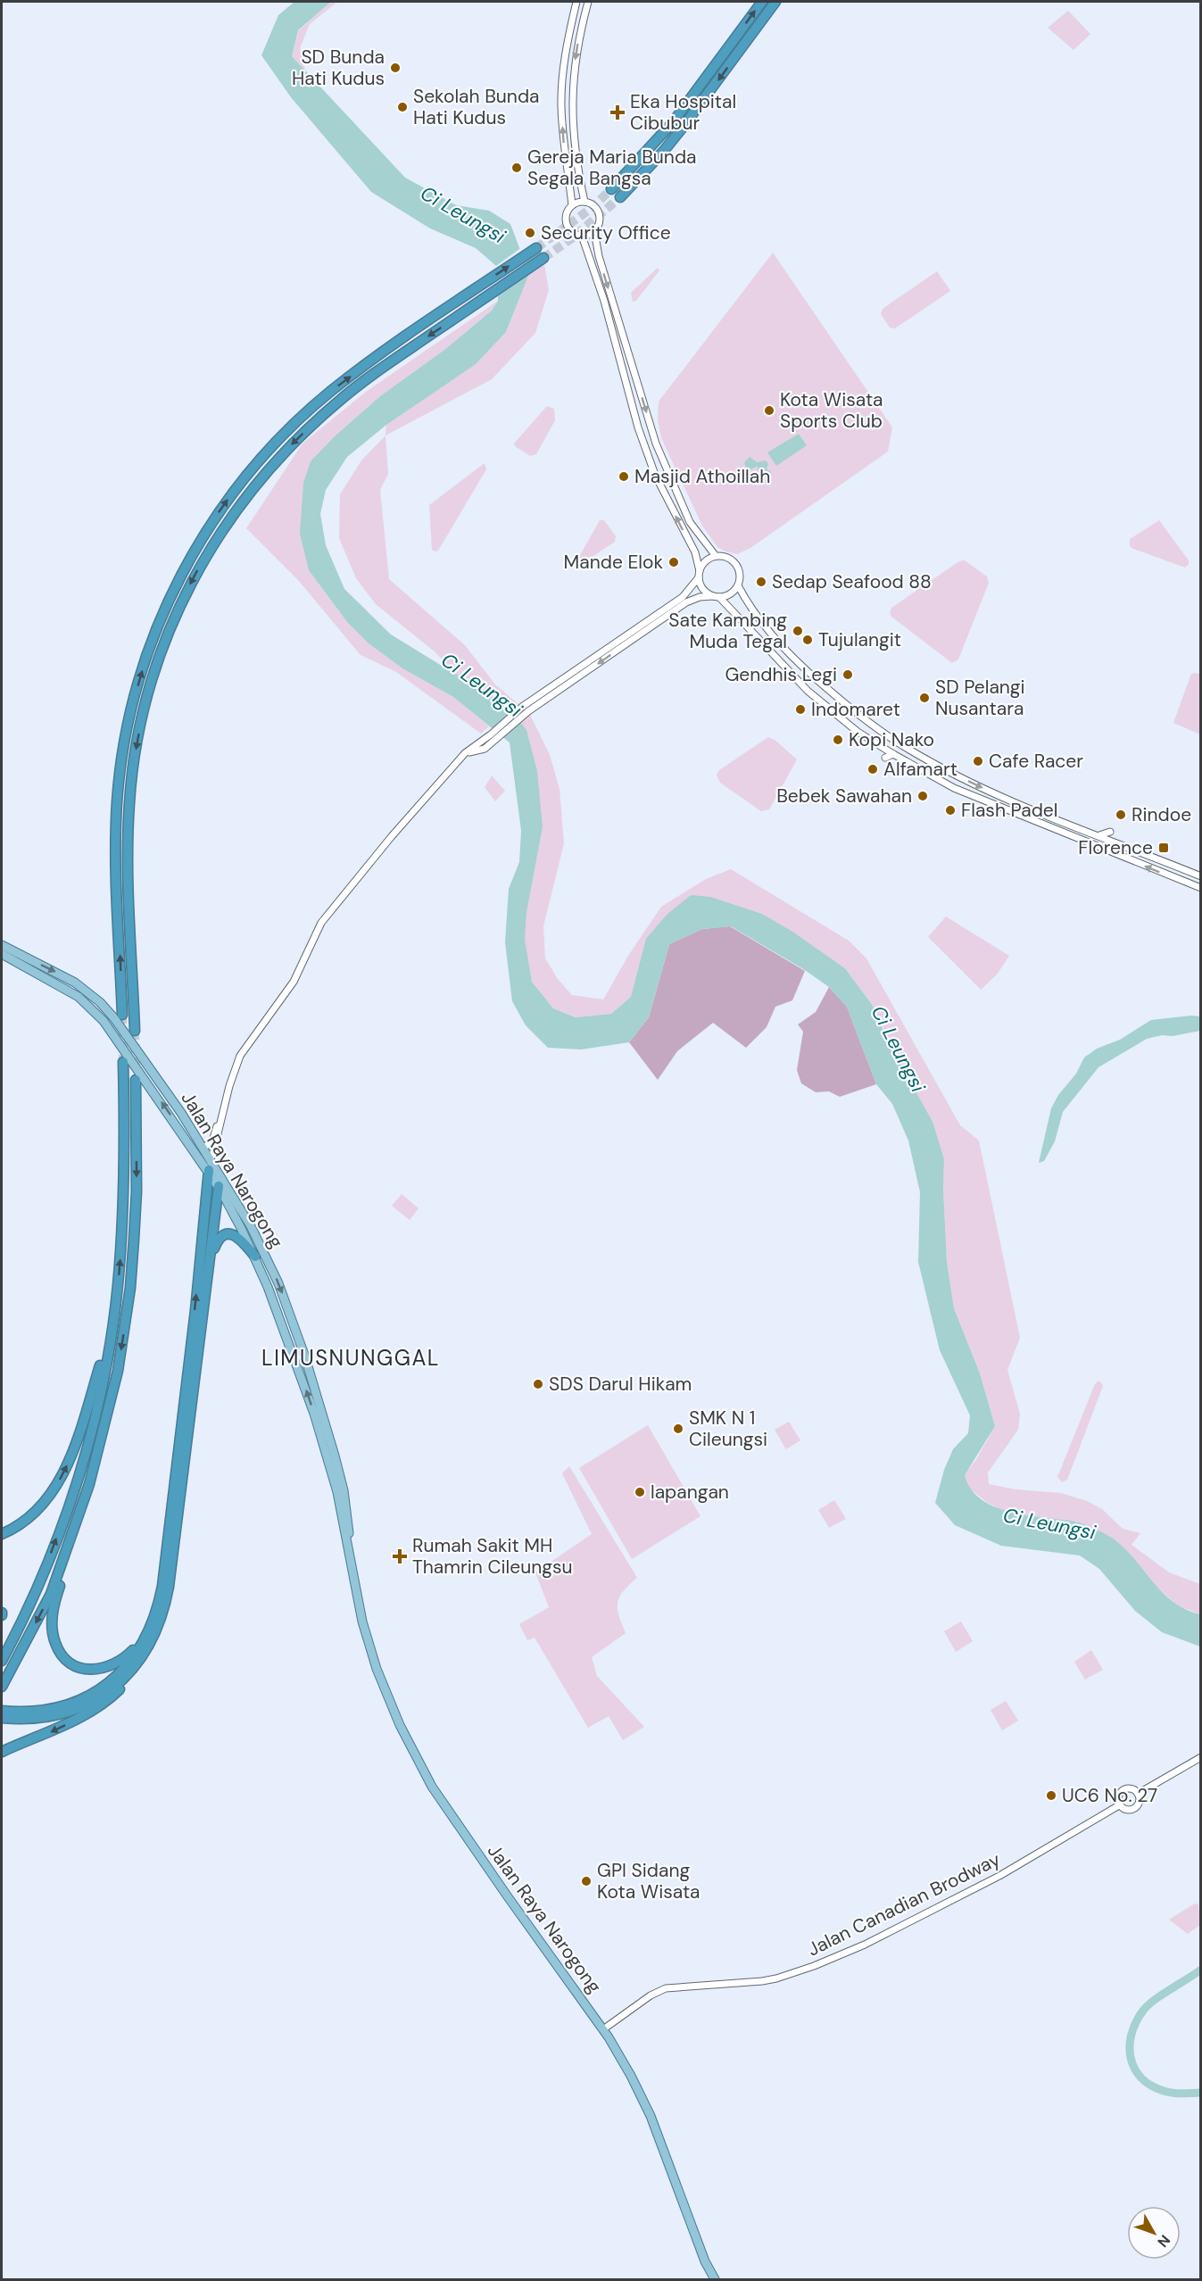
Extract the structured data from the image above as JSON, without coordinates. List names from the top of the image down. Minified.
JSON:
{"streets":{"main road":["Jalan Raya Narogong"],"street":["Jalan Canadian Brodway"]},"crossings":[["Jalan Raya Narogong","Jalan Canadian Brodway"]],"districts":["LIMUSNUNGGAL"],"water":["Ci Leungsi"],"places":{"other":["SD Bunda Hati Kudus","Sekolah Bunda Hati Kudus","Gereja Maria Bunda Segala Bangsa","Security Office","Kota Wisata Sports Club","Masjid Athoillah","Mande Elok","Sedap Seafood 88","Sate Kambing Muda Tegal","Tujulangit","Gendhis Legi","SD Pelangi Nusantara","Indomaret","Kopi Nako","Cafe Racer","Alfamart","Bebek Sawahan","Flash Padel","Rindoe","SDS Darul Hikam","SMK N 1 Cileungsi","lapangan","UC6 No. 27","GPI Sidang Kota Wisata"],"health":["Eka Hospital Cibubur","Rumah Sakit MH Thamrin Cileungsu"],"transit":["Florence"]},"north":"bottom right"}
